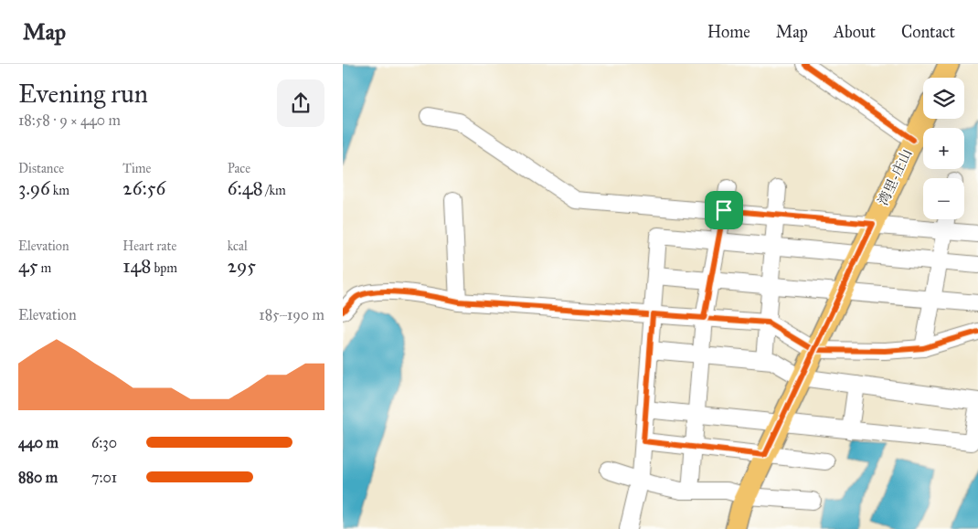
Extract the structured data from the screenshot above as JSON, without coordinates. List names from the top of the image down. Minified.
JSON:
{"streets":{"main road":["湾里-庄山"]},"page":{"header":"Map","nav":["Home","Map","About","Contact"],"heading":["Evening run","18:58 · 9 × 440 m"],"map_buttons":["+","−"],"stats":[["Distance","3.96 km"],["Time","26:56"],["Pace","6:48 /km"],["Elevation","45 m"],["Heart rate","148 bpm"],["kcal","295"]],"chart":["Elevation","185–190 m"],"list":[{"name":"440 m","note":"6:30"},{"name":"880 m","note":"7:01"}]}}
